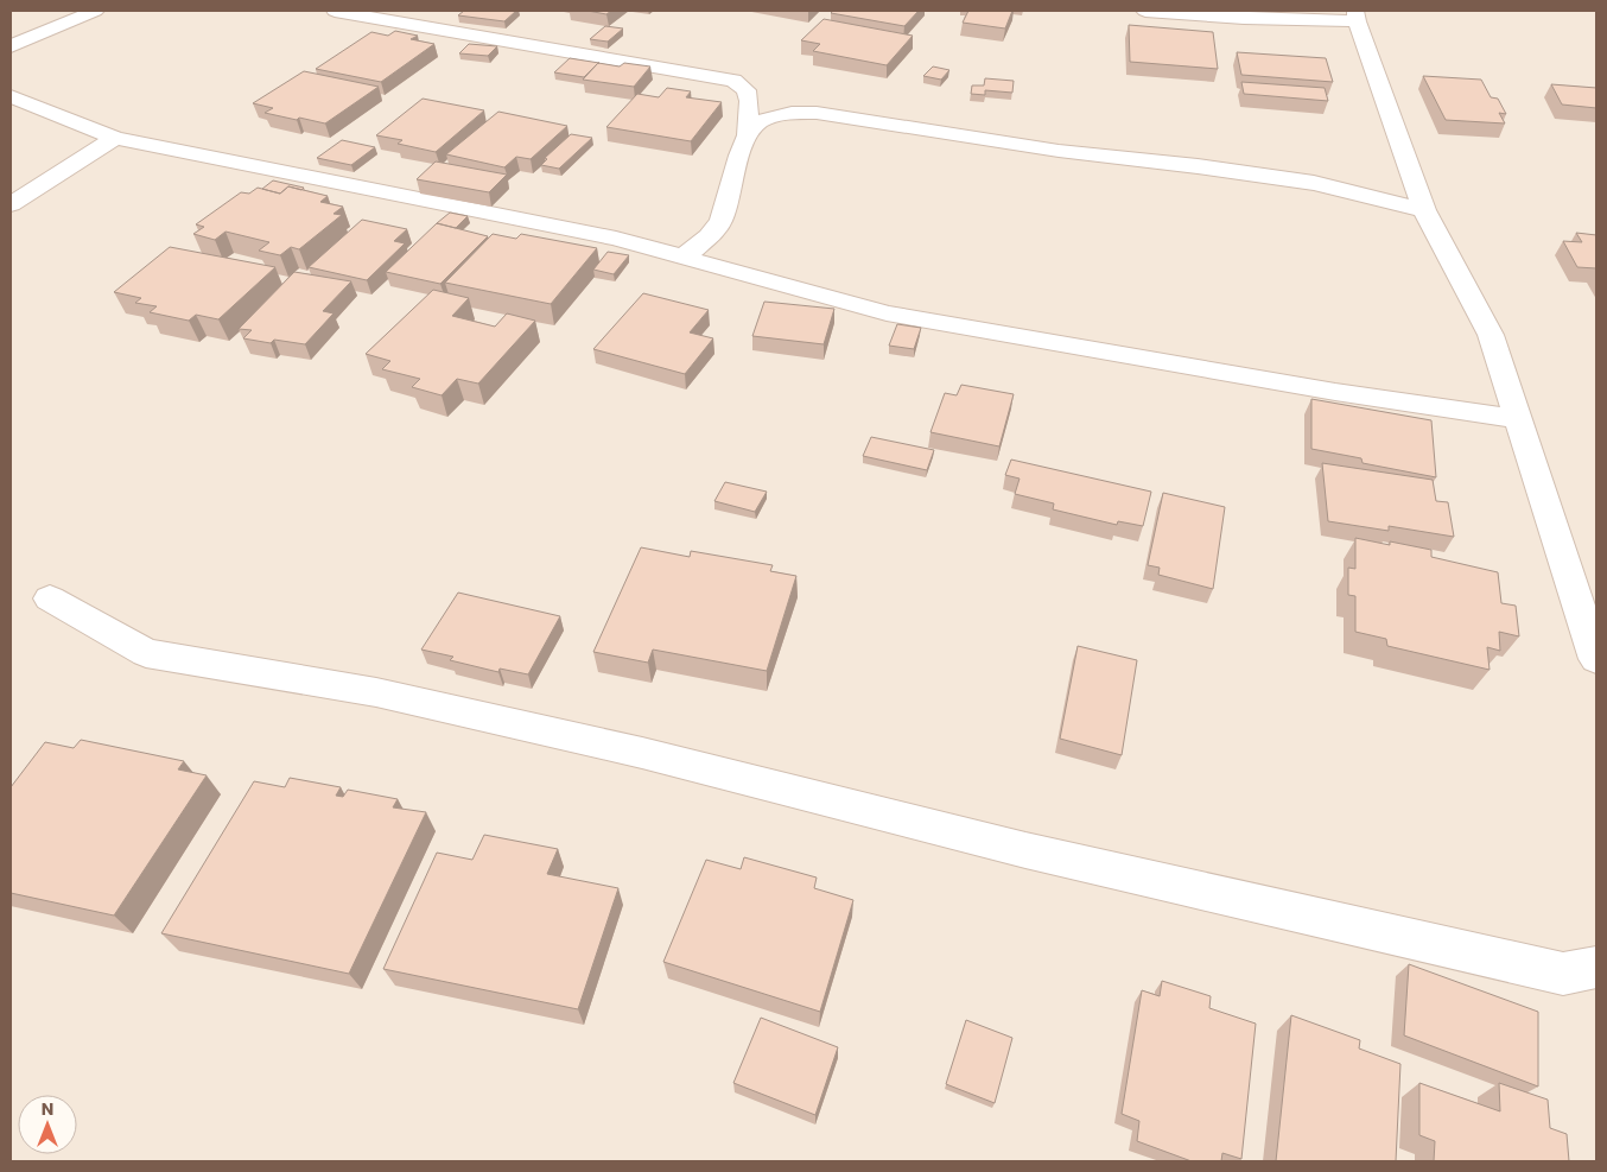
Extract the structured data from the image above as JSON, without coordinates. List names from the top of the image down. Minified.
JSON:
{"north":"top"}
